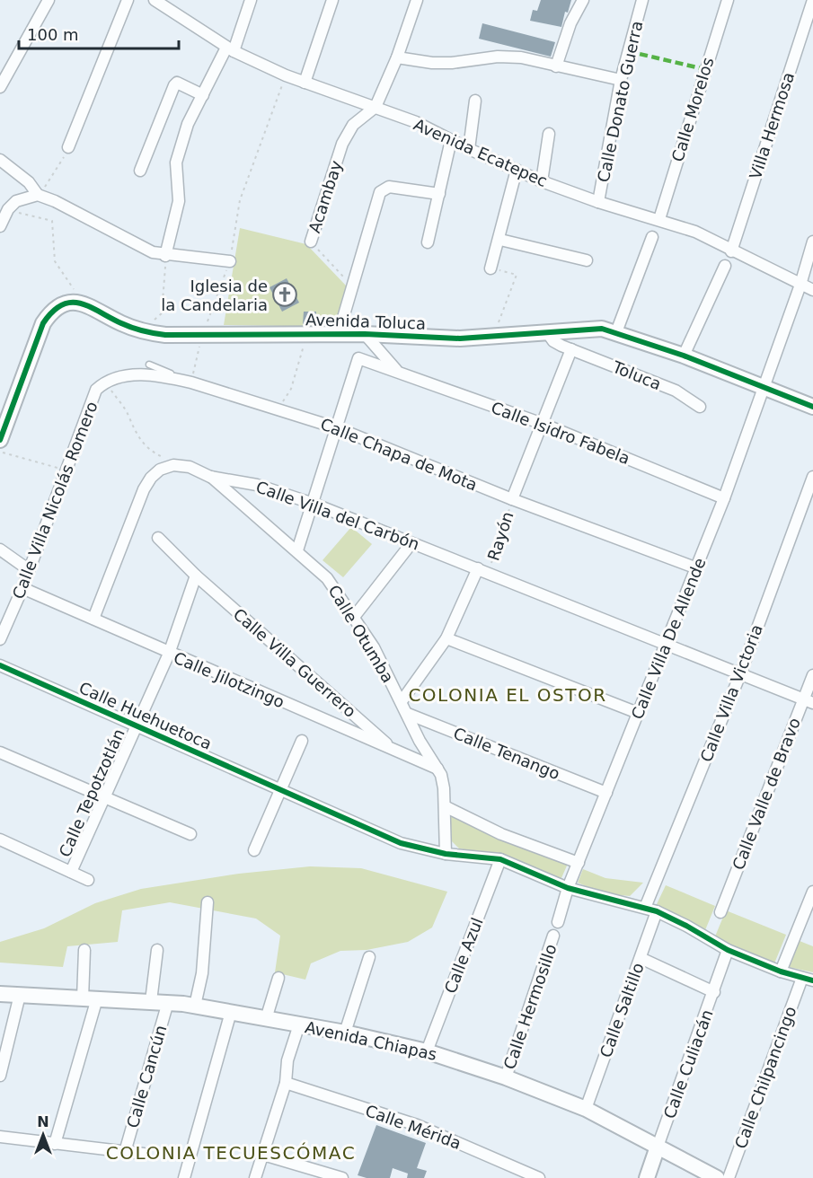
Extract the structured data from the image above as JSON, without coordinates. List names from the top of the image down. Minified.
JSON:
{"streets":{"street":["Calle Donato Guerra","Calle Morelos","Villa Hermosa","Avenida Ecatepec","Acambay","Avenida Toluca","Toluca","Calle Isidro Fabela","Calle Chapa de Mota","Calle Villa Nicolás Romero","Calle Villa del Carbón","Calle Otumba","Calle Villa De Allende","Calle Villa Guerrero","Calle Jilotzingo","Calle Villa Victoria","Calle Huehuetoca","Calle Tenango","Calle Tepotzotlán","Calle Valle de Bravo","Calle Azul","Calle Hermosillo","Calle Saltillo","Avenida Chiapas","Calle Culiacán","Calle Cancún","Calle Chilpancingo","Calle Mérida"],"path":["Rayón"]},"crossings":[["Calle Donato Guerra","Avenida Ecatepec"],["Calle Morelos","Avenida Ecatepec"],["Villa Hermosa","Avenida Ecatepec"],["Avenida Ecatepec","Acambay"],["Avenida Ecatepec","Calle Villa De Allende"],["Avenida Toluca","Toluca"],["Avenida Toluca","Calle Isidro Fabela"],["Avenida Toluca","Calle Villa De Allende"],["Calle Isidro Fabela","Calle Chapa de Mota"],["Calle Isidro Fabela","Calle Villa De Allende"],["Calle Chapa de Mota","Calle Villa Nicolás Romero"],["Calle Chapa de Mota","Rayón"],["Calle Chapa de Mota","Calle Villa De Allende"],["Calle Villa Nicolás Romero","Calle Jilotzingo"],["Calle Villa del Carbón","Rayón"],["Calle Villa del Carbón","Calle Otumba"],["Calle Villa del Carbón","Calle Villa De Allende"],["Calle Villa del Carbón","Calle Villa Victoria"],["Calle Villa del Carbón","Calle Valle de Bravo"],["Calle Otumba","Calle Jilotzingo"],["Calle Otumba","Calle Huehuetoca"],["Calle Otumba","Calle Tenango"],["Calle Villa De Allende","Calle Tenango"],["Calle Villa De Allende","Calle Hermosillo"],["Calle Villa Guerrero","Calle Jilotzingo"],["Calle Villa Guerrero","Calle Tepotzotlán"],["Calle Jilotzingo","Calle Tepotzotlán"],["Calle Huehuetoca","Calle Tepotzotlán"],["Calle Azul","Avenida Chiapas"],["Calle Hermosillo","Avenida Chiapas"],["Calle Saltillo","Avenida Chiapas"],["Avenida Chiapas","Calle Culiacán"],["Avenida Chiapas","Calle Cancún"]],"districts":["COLONIA EL OSTOR","COLONIA TECUESCÓMAC"],"places":{"church":["Iglesia de la Candelaria"]},"scale_bar":"100 m","north":"top"}
